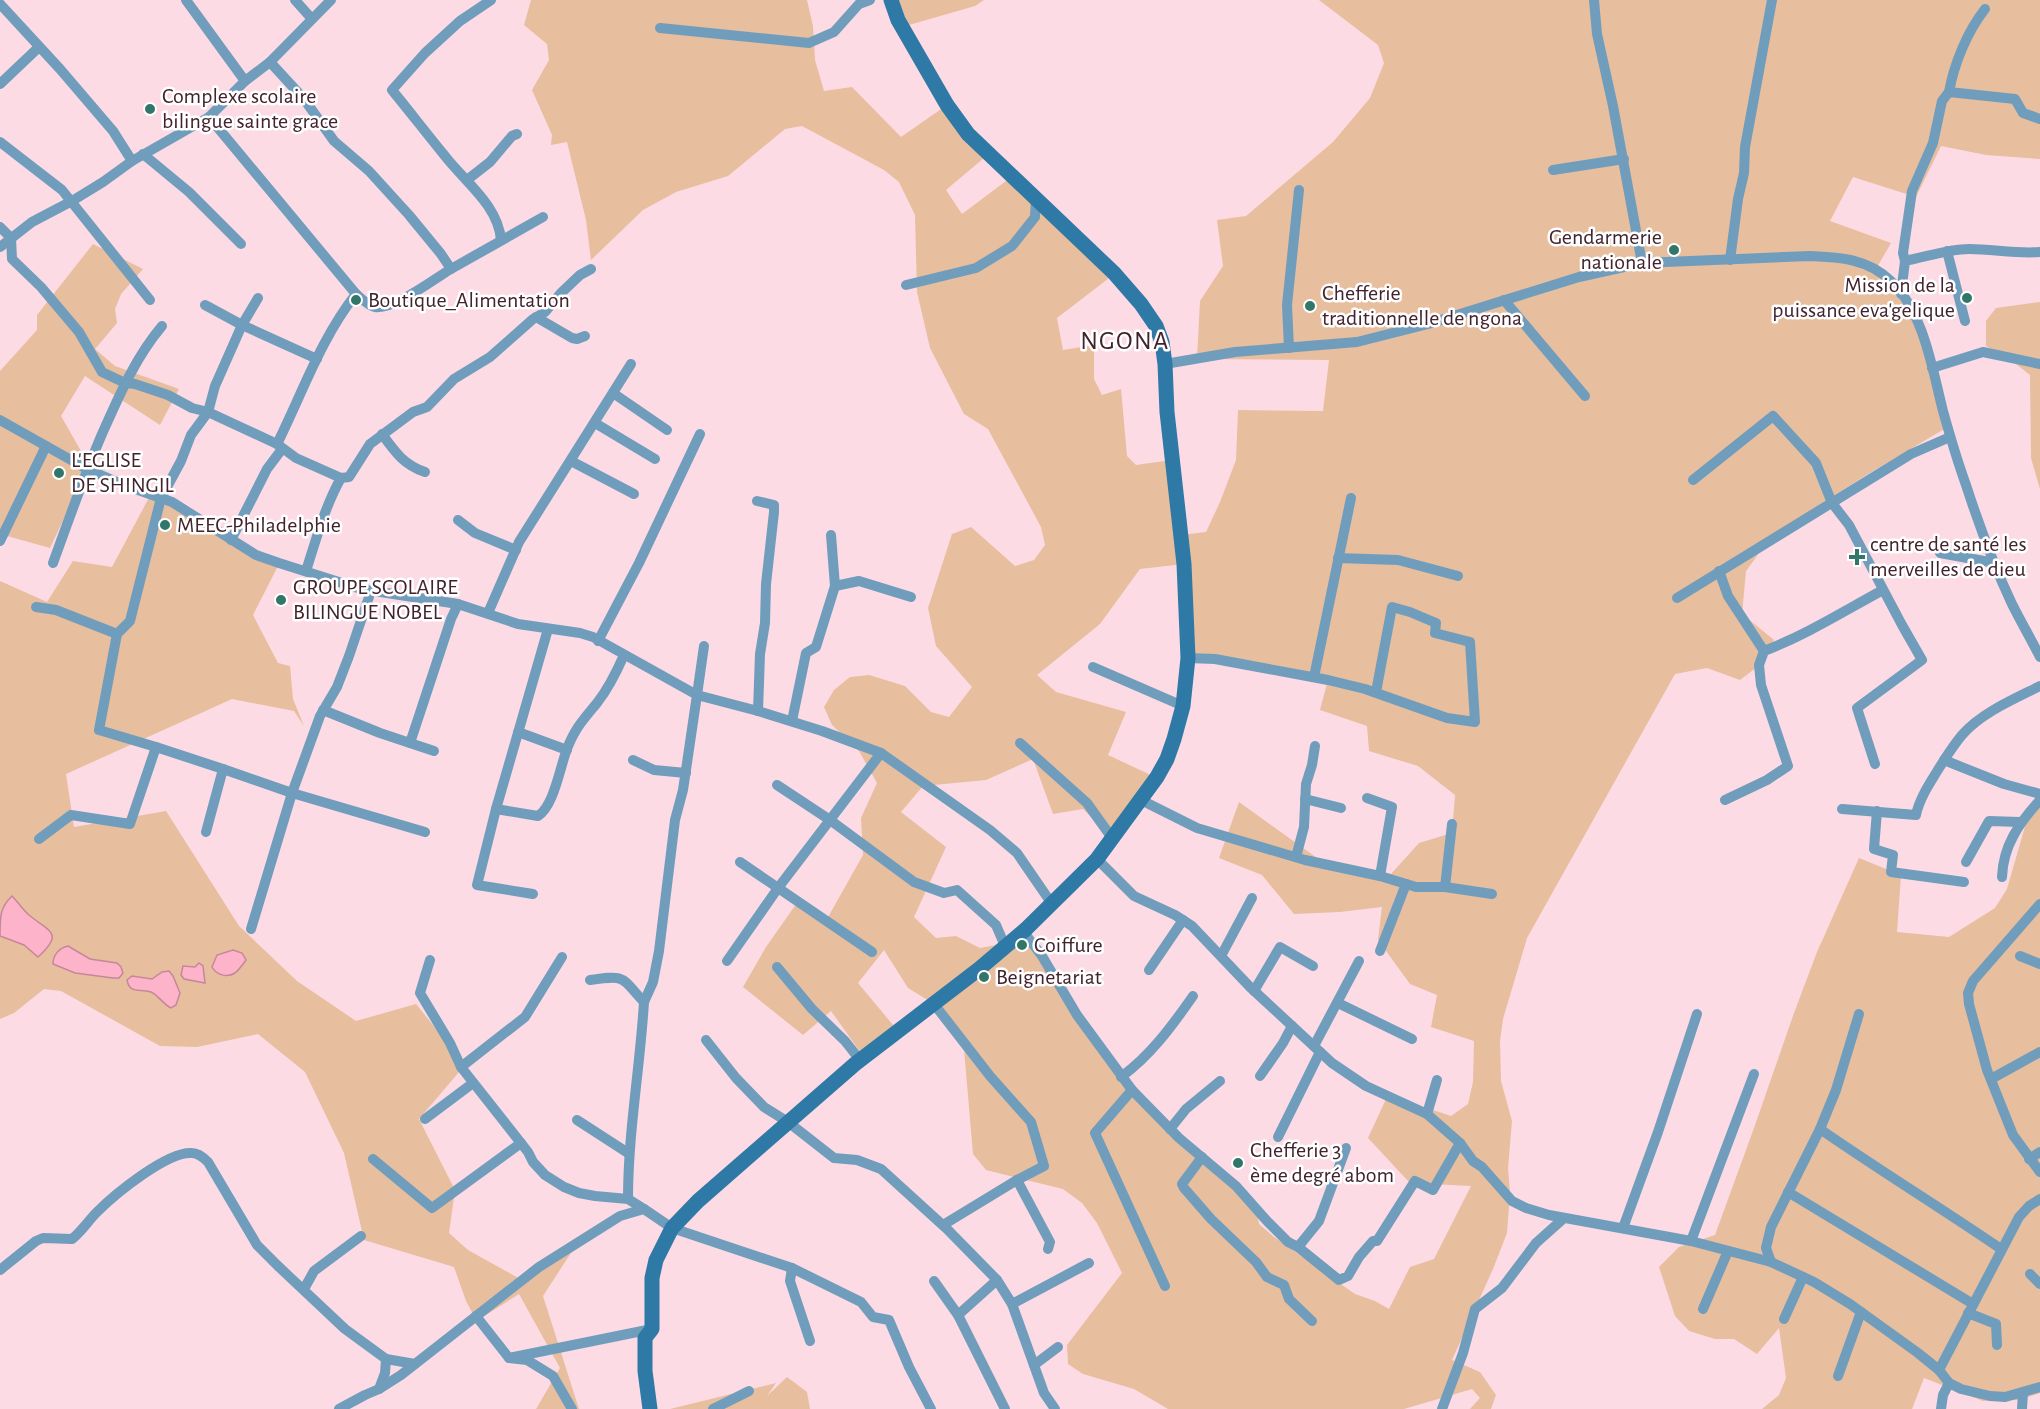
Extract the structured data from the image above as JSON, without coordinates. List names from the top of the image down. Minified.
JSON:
{"districts":["NGONA"],"places":{"other":["Complexe scolaire bilingue sainte grace","Gendarmerie nationale","Mission de la puissance eva'gelique","Boutique_Alimentation","Chefferie traditionnelle de ngona","L'EGLISE DE SHINGIL","MEEC-Philadelphie","GROUPE SCOLAIRE BILINGUE NOBEL","Coiffure","Beignetariat","Chefferie 3 ème degré abom"],"health":["centre de santé les merveilles de dieu"]}}
